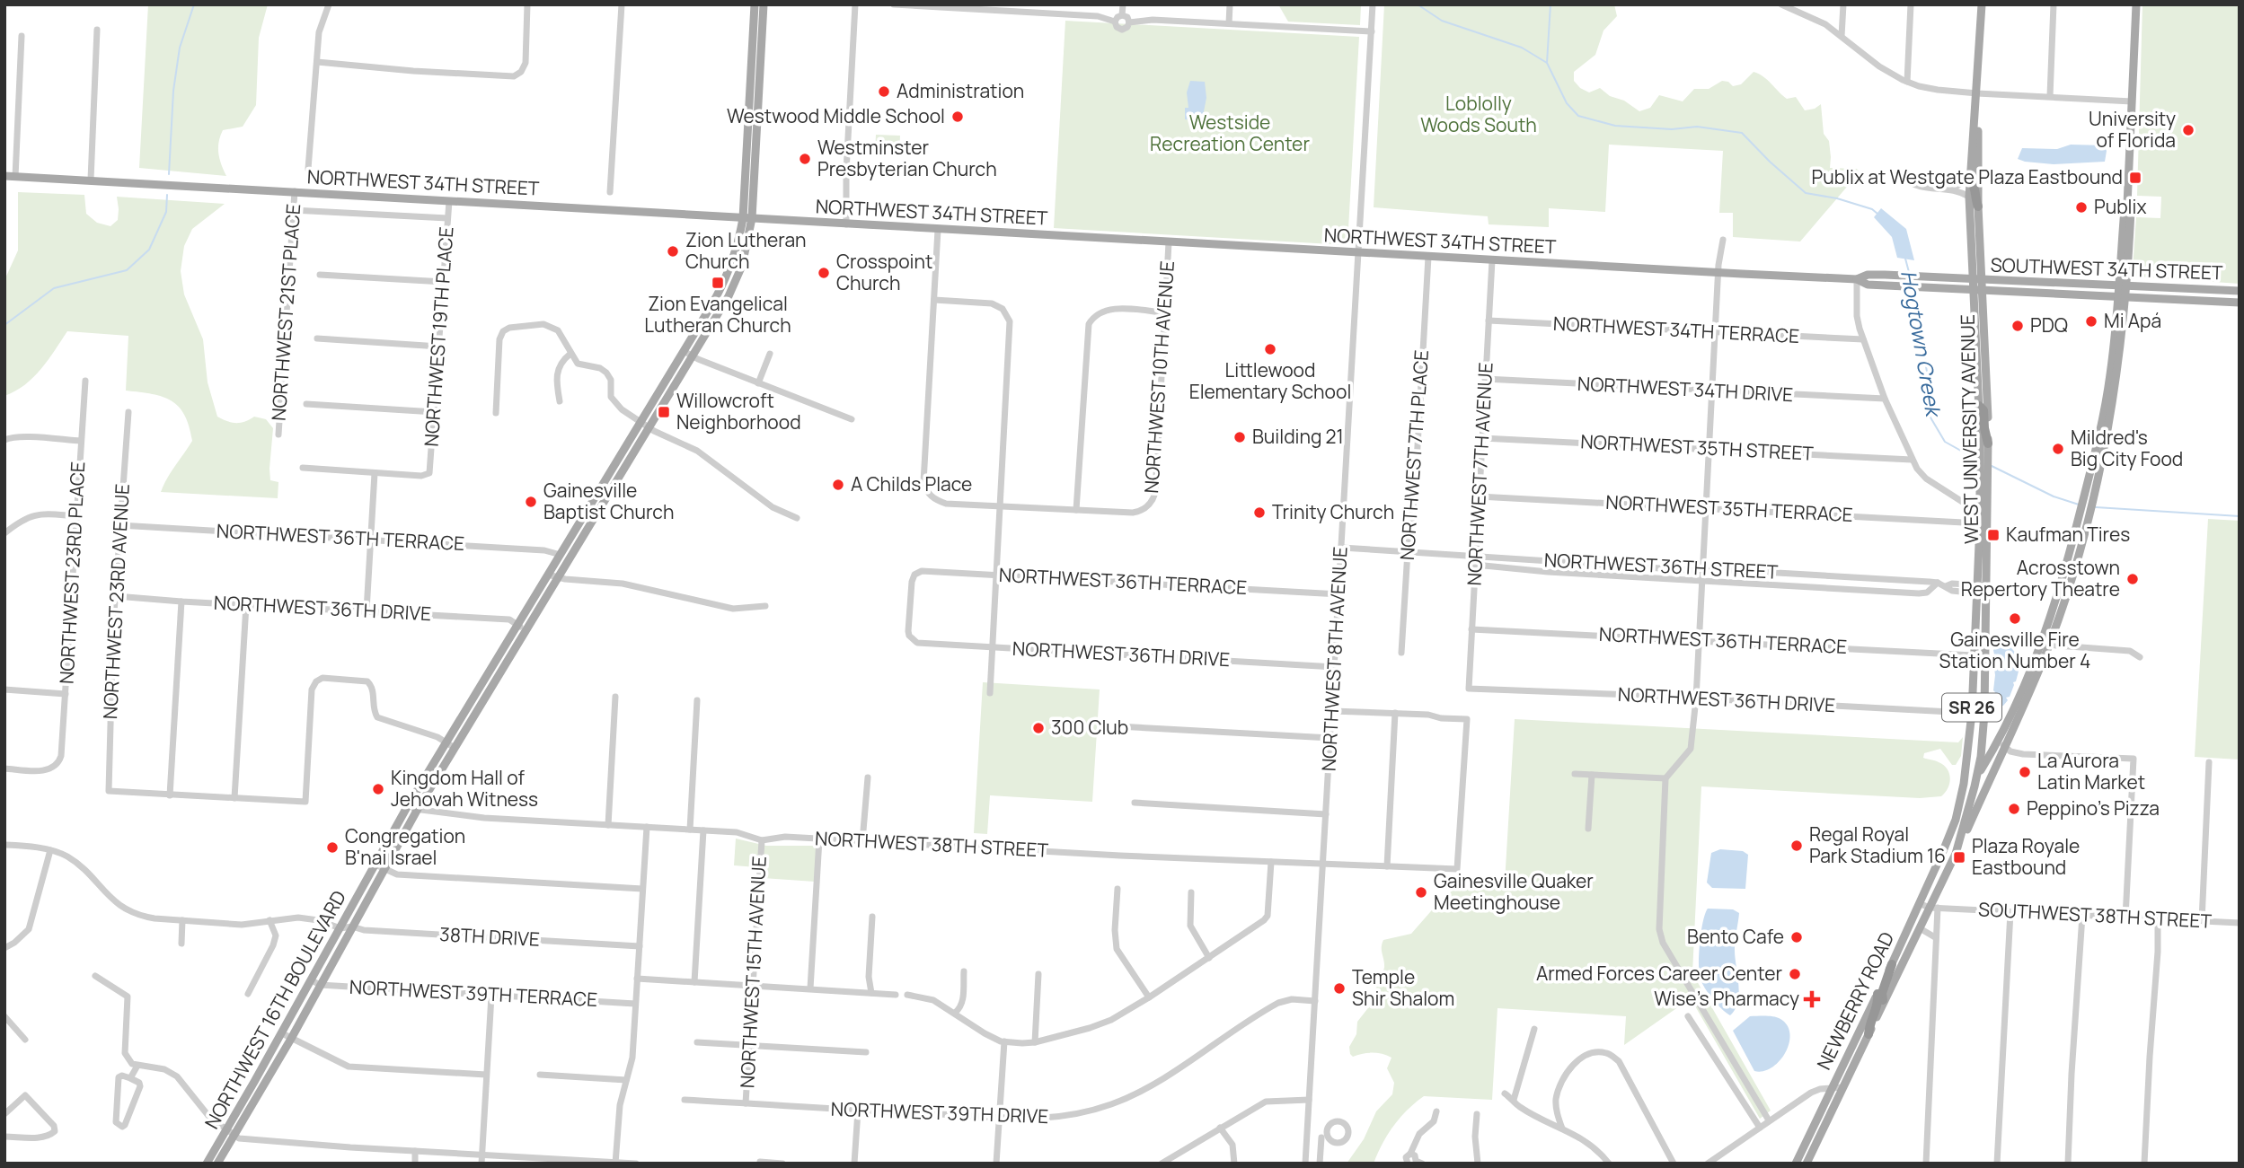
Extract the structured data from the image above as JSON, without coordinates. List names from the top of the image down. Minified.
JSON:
{"streets":{"main road":["NORTHWEST 34TH STREET","SOUTHWEST 34TH STREET","WEST UNIVERSITY AVENUE","SR 26","NEWBERRY ROAD","NORTHWEST 16TH BOULEVARD"],"street":["NORTHWEST 21ST PLACE","NORTHWEST 34TH TERRACE","NORTHWEST 19TH PLACE","NORTHWEST 10TH AVENUE","NORTHWEST 34TH DRIVE","NORTHWEST 35TH STREET","NORTHWEST 7TH PLACE","NORTHWEST 7TH AVENUE","NORTHWEST 35TH TERRACE","NORTHWEST 36TH TERRACE","NORTHWEST 36TH STREET","NORTHWEST 23RD PLACE","NORTHWEST 23RD AVENUE","NORTHWEST 36TH DRIVE","NORTHWEST 8TH AVENUE","NORTHWEST 38TH STREET","SOUTHWEST 38TH STREET","38TH DRIVE","NORTHWEST 15TH AVENUE","NORTHWEST 39TH TERRACE","NORTHWEST 39TH DRIVE"]},"crossings":[["NORTHWEST 34TH STREET","SOUTHWEST 34TH STREET"],["NORTHWEST 34TH STREET","NORTHWEST 21ST PLACE"],["NORTHWEST 34TH STREET","NORTHWEST 19TH PLACE"],["NORTHWEST 34TH STREET","NORTHWEST 10TH AVENUE"],["NORTHWEST 34TH STREET","WEST UNIVERSITY AVENUE"],["NORTHWEST 34TH STREET","NORTHWEST 7TH PLACE"],["NORTHWEST 34TH STREET","NORTHWEST 7TH AVENUE"],["NORTHWEST 34TH STREET","NORTHWEST 8TH AVENUE"],["NORTHWEST 34TH STREET","NORTHWEST 16TH BOULEVARD"],["SOUTHWEST 34TH STREET","WEST UNIVERSITY AVENUE"],["NORTHWEST 34TH TERRACE","NORTHWEST 7TH AVENUE"],["NORTHWEST 34TH DRIVE","NORTHWEST 7TH AVENUE"],["WEST UNIVERSITY AVENUE","NORTHWEST 35TH TERRACE"],["WEST UNIVERSITY AVENUE","NORTHWEST 36TH TERRACE"],["WEST UNIVERSITY AVENUE","NORTHWEST 36TH STREET"],["WEST UNIVERSITY AVENUE","NORTHWEST 36TH DRIVE"],["WEST UNIVERSITY AVENUE","SOUTHWEST 38TH STREET"],["WEST UNIVERSITY AVENUE","NEWBERRY ROAD"],["NORTHWEST 35TH STREET","NORTHWEST 7TH AVENUE"],["NORTHWEST 7TH PLACE","NORTHWEST 36TH STREET"],["NORTHWEST 7TH AVENUE","NORTHWEST 35TH TERRACE"],["NORTHWEST 7TH AVENUE","NORTHWEST 36TH TERRACE"],["NORTHWEST 7TH AVENUE","NORTHWEST 36TH STREET"],["NORTHWEST 7TH AVENUE","NORTHWEST 36TH DRIVE"],["NORTHWEST 36TH TERRACE","NORTHWEST 23RD AVENUE"],["NORTHWEST 36TH TERRACE","NORTHWEST 36TH DRIVE"],["NORTHWEST 36TH TERRACE","NORTHWEST 8TH AVENUE"],["NORTHWEST 36TH TERRACE","NORTHWEST 16TH BOULEVARD"],["NORTHWEST 36TH STREET","NORTHWEST 8TH AVENUE"],["NORTHWEST 23RD AVENUE","NORTHWEST 36TH DRIVE"],["NORTHWEST 36TH DRIVE","NORTHWEST 8TH AVENUE"],["NORTHWEST 36TH DRIVE","NORTHWEST 16TH BOULEVARD"],["NORTHWEST 8TH AVENUE","NORTHWEST 38TH STREET"],["NORTHWEST 8TH AVENUE","NORTHWEST 39TH DRIVE"],["NORTHWEST 38TH STREET","NORTHWEST 15TH AVENUE"],["NORTHWEST 38TH STREET","NORTHWEST 16TH BOULEVARD"],["SOUTHWEST 38TH STREET","NEWBERRY ROAD"],["38TH DRIVE","NORTHWEST 16TH BOULEVARD"],["NORTHWEST 15TH AVENUE","NORTHWEST 39TH DRIVE"],["NORTHWEST 39TH TERRACE","NORTHWEST 16TH BOULEVARD"]],"water":["Hogtown Creek"],"parks":["Loblolly Woods South","Westside Recreation Center"],"places":{"other":["Administration","Westwood Middle School","University of Florida","Westminster Presbyterian Church","Publix","Zion Lutheran Church","Crosspoint Church","Mi Apá","PDQ","Littlewood Elementary School","Building 21","Mildred's Big City Food","A Childs Place","Gainesville Baptist Church","Trinity Church","Acrosstown Repertory Theatre","Gainesville Fire Station Number 4","300 Club","La Aurora Latin Market","Kingdom Hall of Jehovah Witness","Peppino's Pizza","Regal Royal Park Stadium 16","Congregation B'nai Israel","Gainesville Quaker Meetinghouse","Bento Cafe","Armed Forces Career Center","Temple Shir Shalom"],"transit":["Publix at Westgate Plaza Eastbound","Zion Evangelical Lutheran Church","Willowcroft Neighborhood","Kaufman Tires","Plaza Royale Eastbound"],"health":["Wise's Pharmacy"]}}
